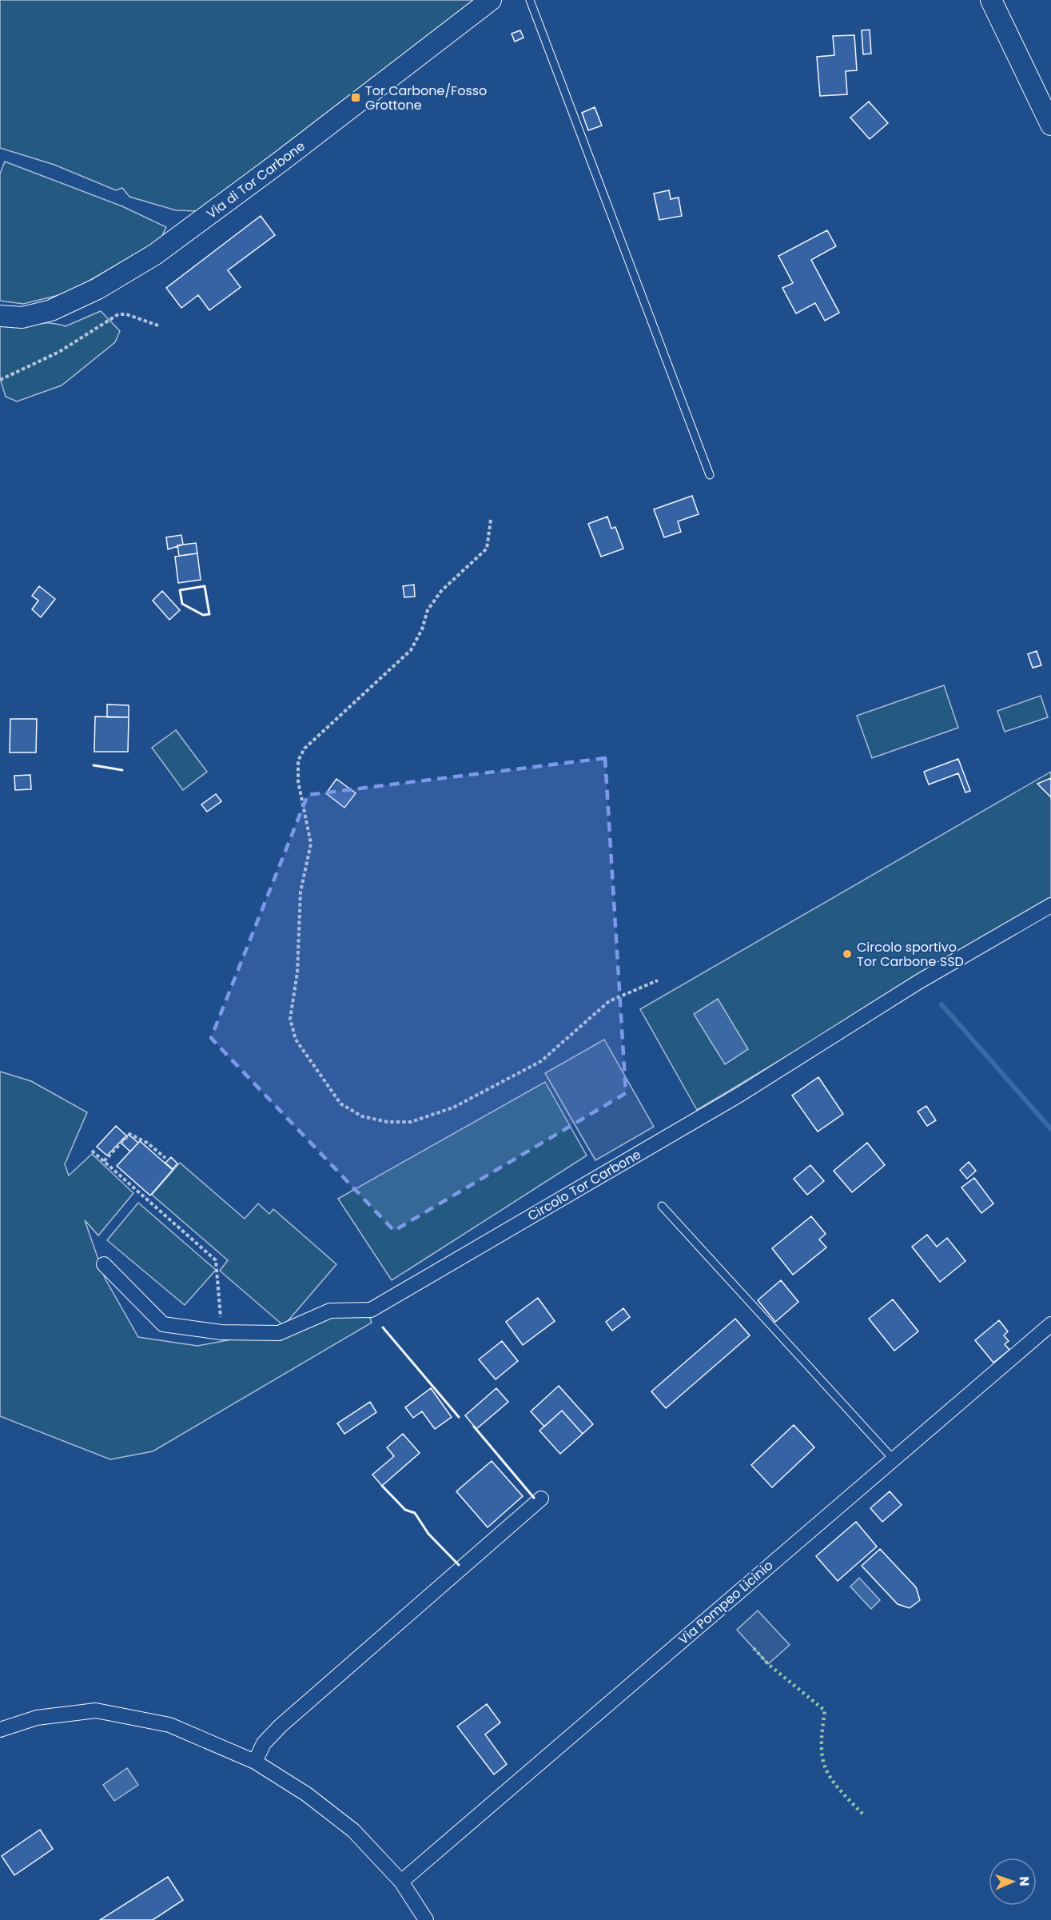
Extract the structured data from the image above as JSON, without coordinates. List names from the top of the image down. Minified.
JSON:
{"streets":{"main road":["Via di Tor Carbone"],"street":["Circolo Tor Carbone","Via Pompeo Licinio"]},"places":{"transit":["Tor Carbone/Fosso Grottone"],"other":["Circolo sportivo Tor Carbone SSD"]},"north":"right"}
